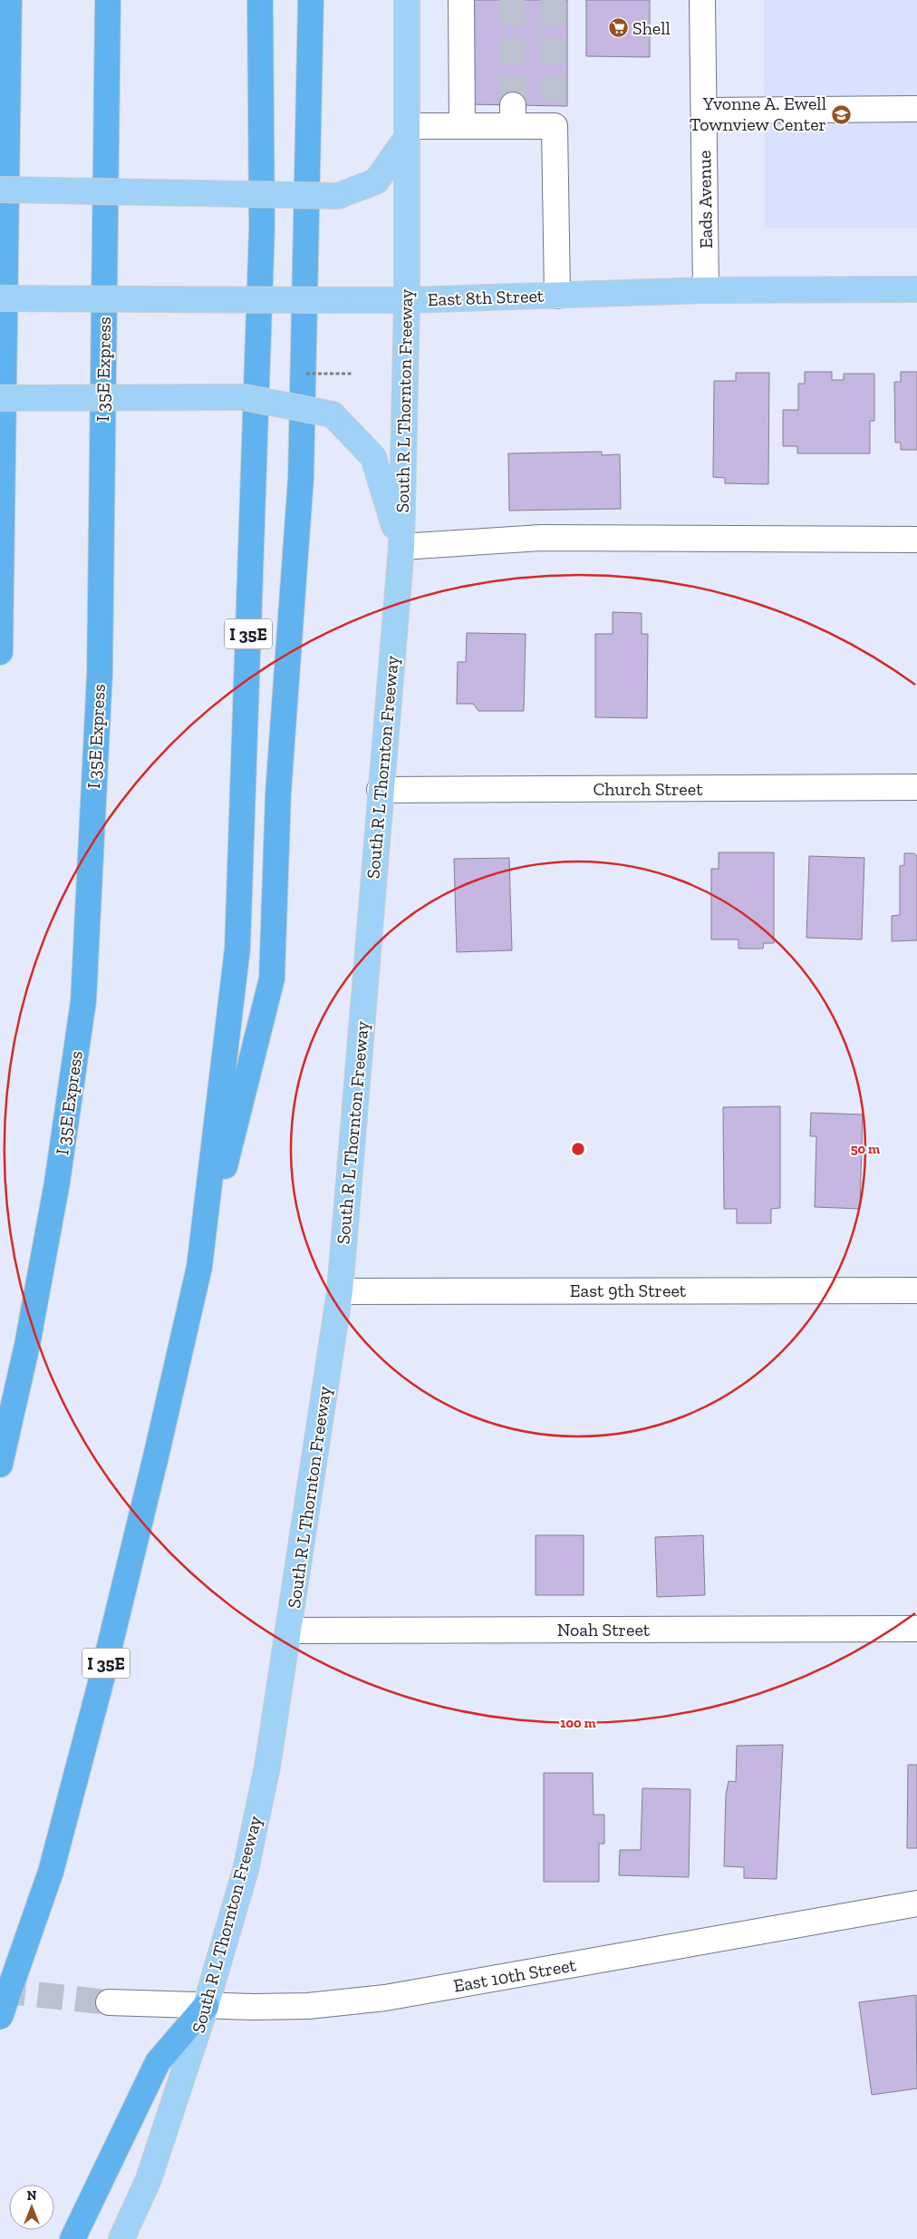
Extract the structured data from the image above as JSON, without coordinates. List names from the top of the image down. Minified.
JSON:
{"streets":{"highway":["I 35E Express","I 35E"],"main road":["East 8th Street","South R L Thornton Freeway"],"street":["Eads Avenue","Church Street","East 9th Street","Noah Street","East 10th Street"]},"crossings":[["Eads Avenue","East 8th Street"],["East 8th Street","South R L Thornton Freeway"],["South R L Thornton Freeway","Church Street"],["South R L Thornton Freeway","East 9th Street"],["South R L Thornton Freeway","Noah Street"],["South R L Thornton Freeway","East 10th Street"]],"places":{"supermarket":["Shell"],"school or university":["Yvonne A. Ewell Townview Center"]},"north":"top","rings":["50 m","100 m"]}
